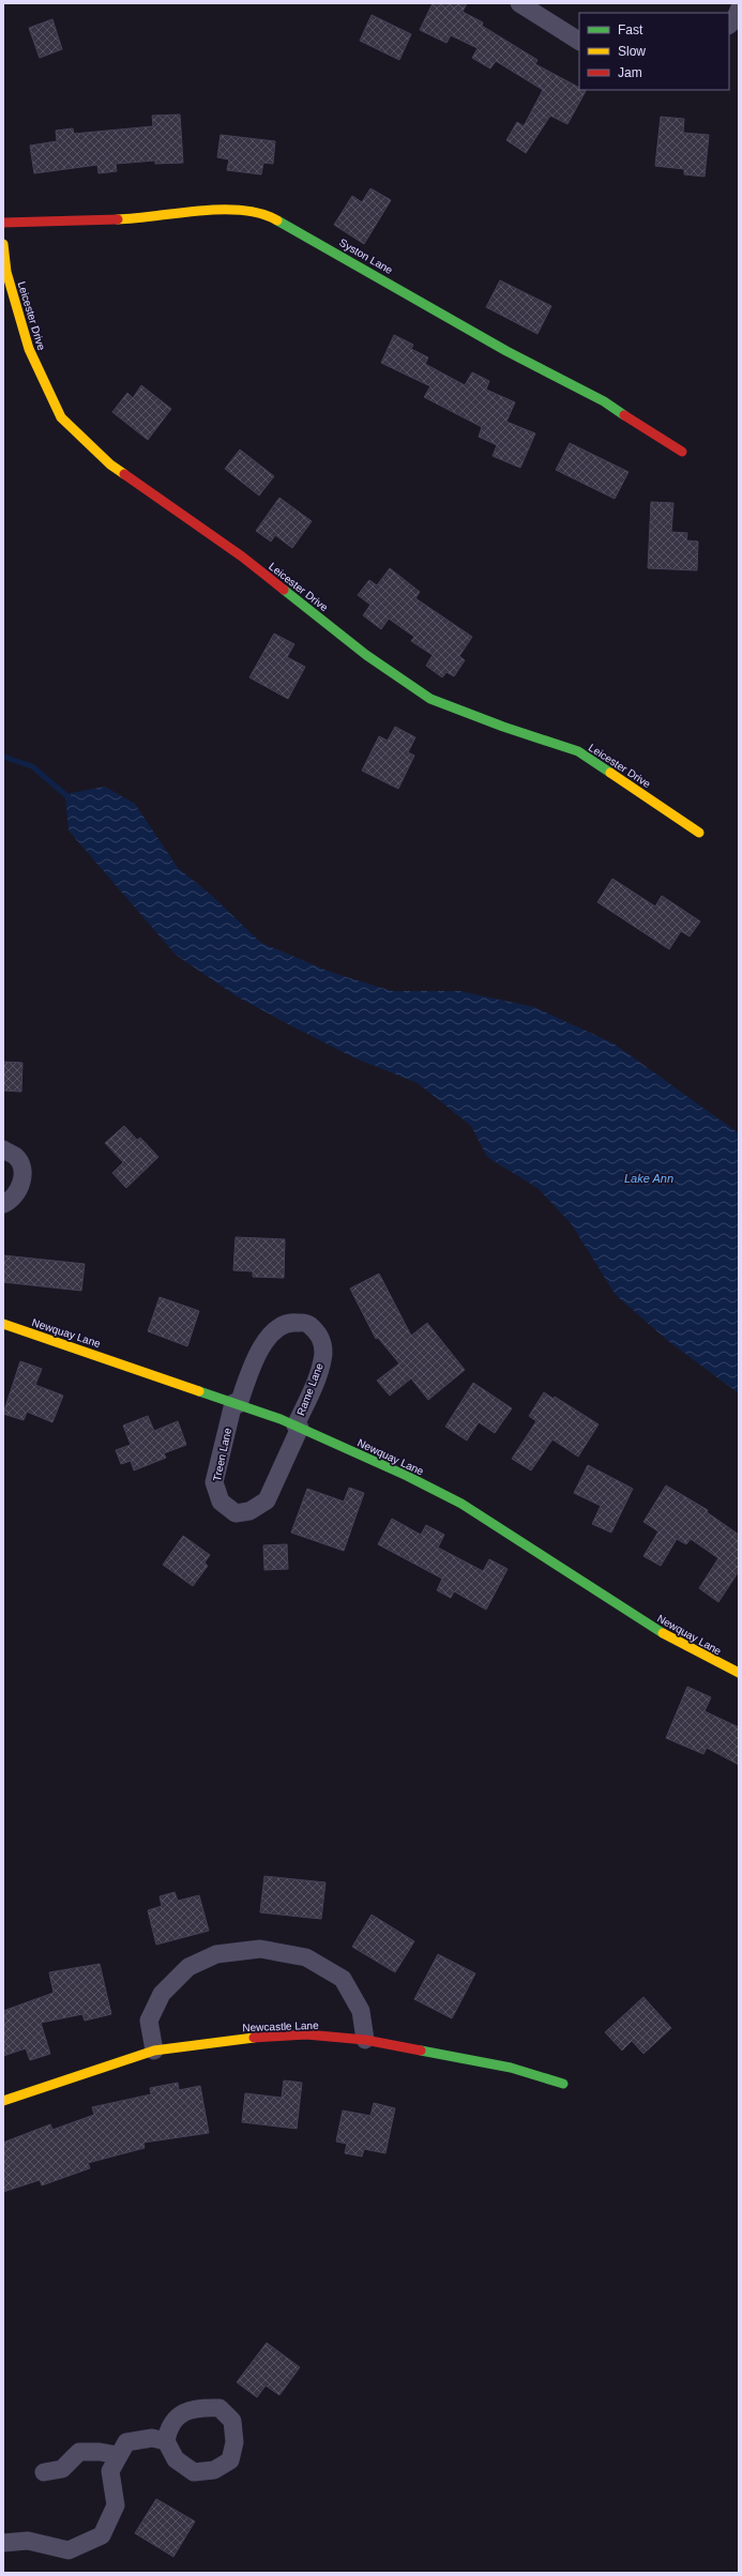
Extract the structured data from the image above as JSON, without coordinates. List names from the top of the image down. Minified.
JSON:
{"streets":{"street":["Syston Lane","Leicester Drive","Newquay Lane","Rame Lane","Treen Lane","Newcastle Lane"]},"crossings":[["Newquay Lane","Rame Lane"],["Newquay Lane","Treen Lane"],["Rame Lane","Treen Lane"]],"water":["Lake Ann"],"legend":["Fast","Slow","Jam"]}
